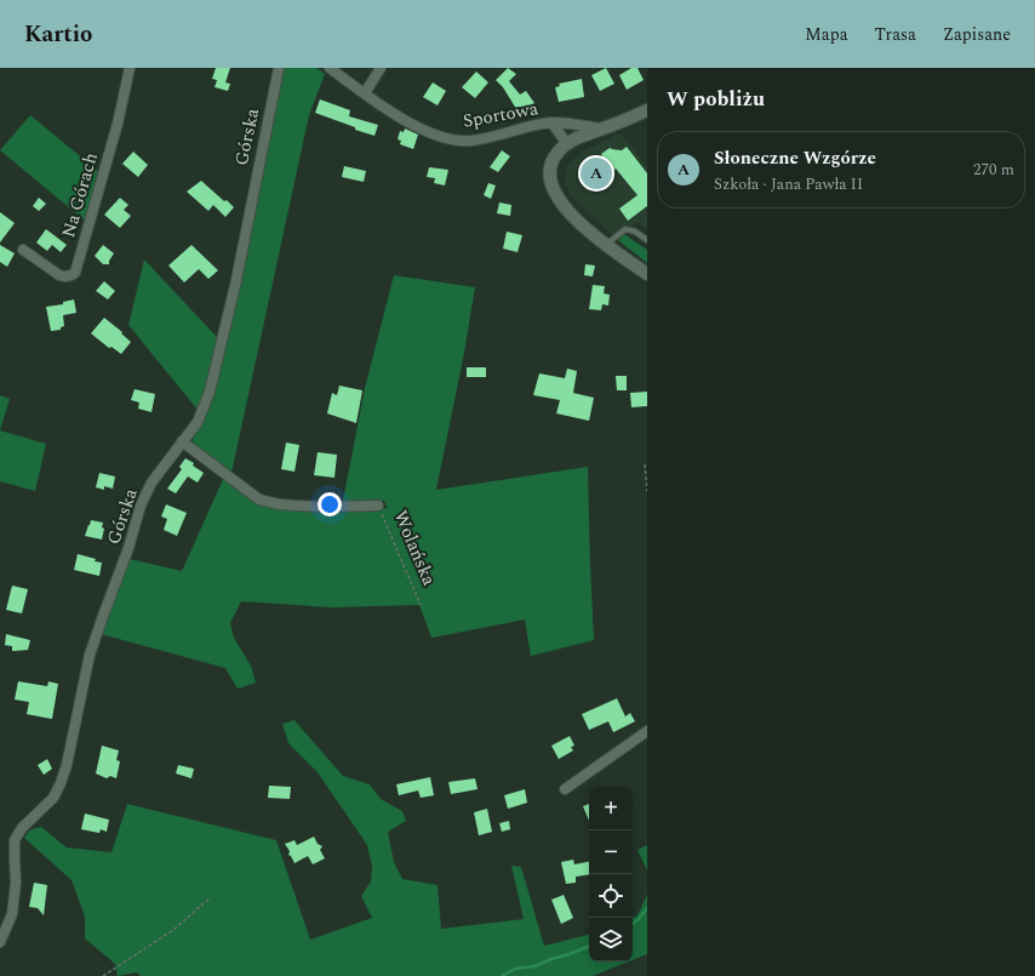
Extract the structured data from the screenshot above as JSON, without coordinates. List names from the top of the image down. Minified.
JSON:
{"streets":{"street":["Sportowa","Górska","Na Górach"],"path":["Wolańska"]},"page":{"header":"Kartio","nav":["Mapa","Trasa","Zapisane"],"heading":"W pobliżu","list":[{"mark":"A","name":"Słoneczne Wzgórze","note":"Szkoła · Jana Pawła II","value":"270 m"}],"pins":"A","map_buttons":["+","−"]}}
